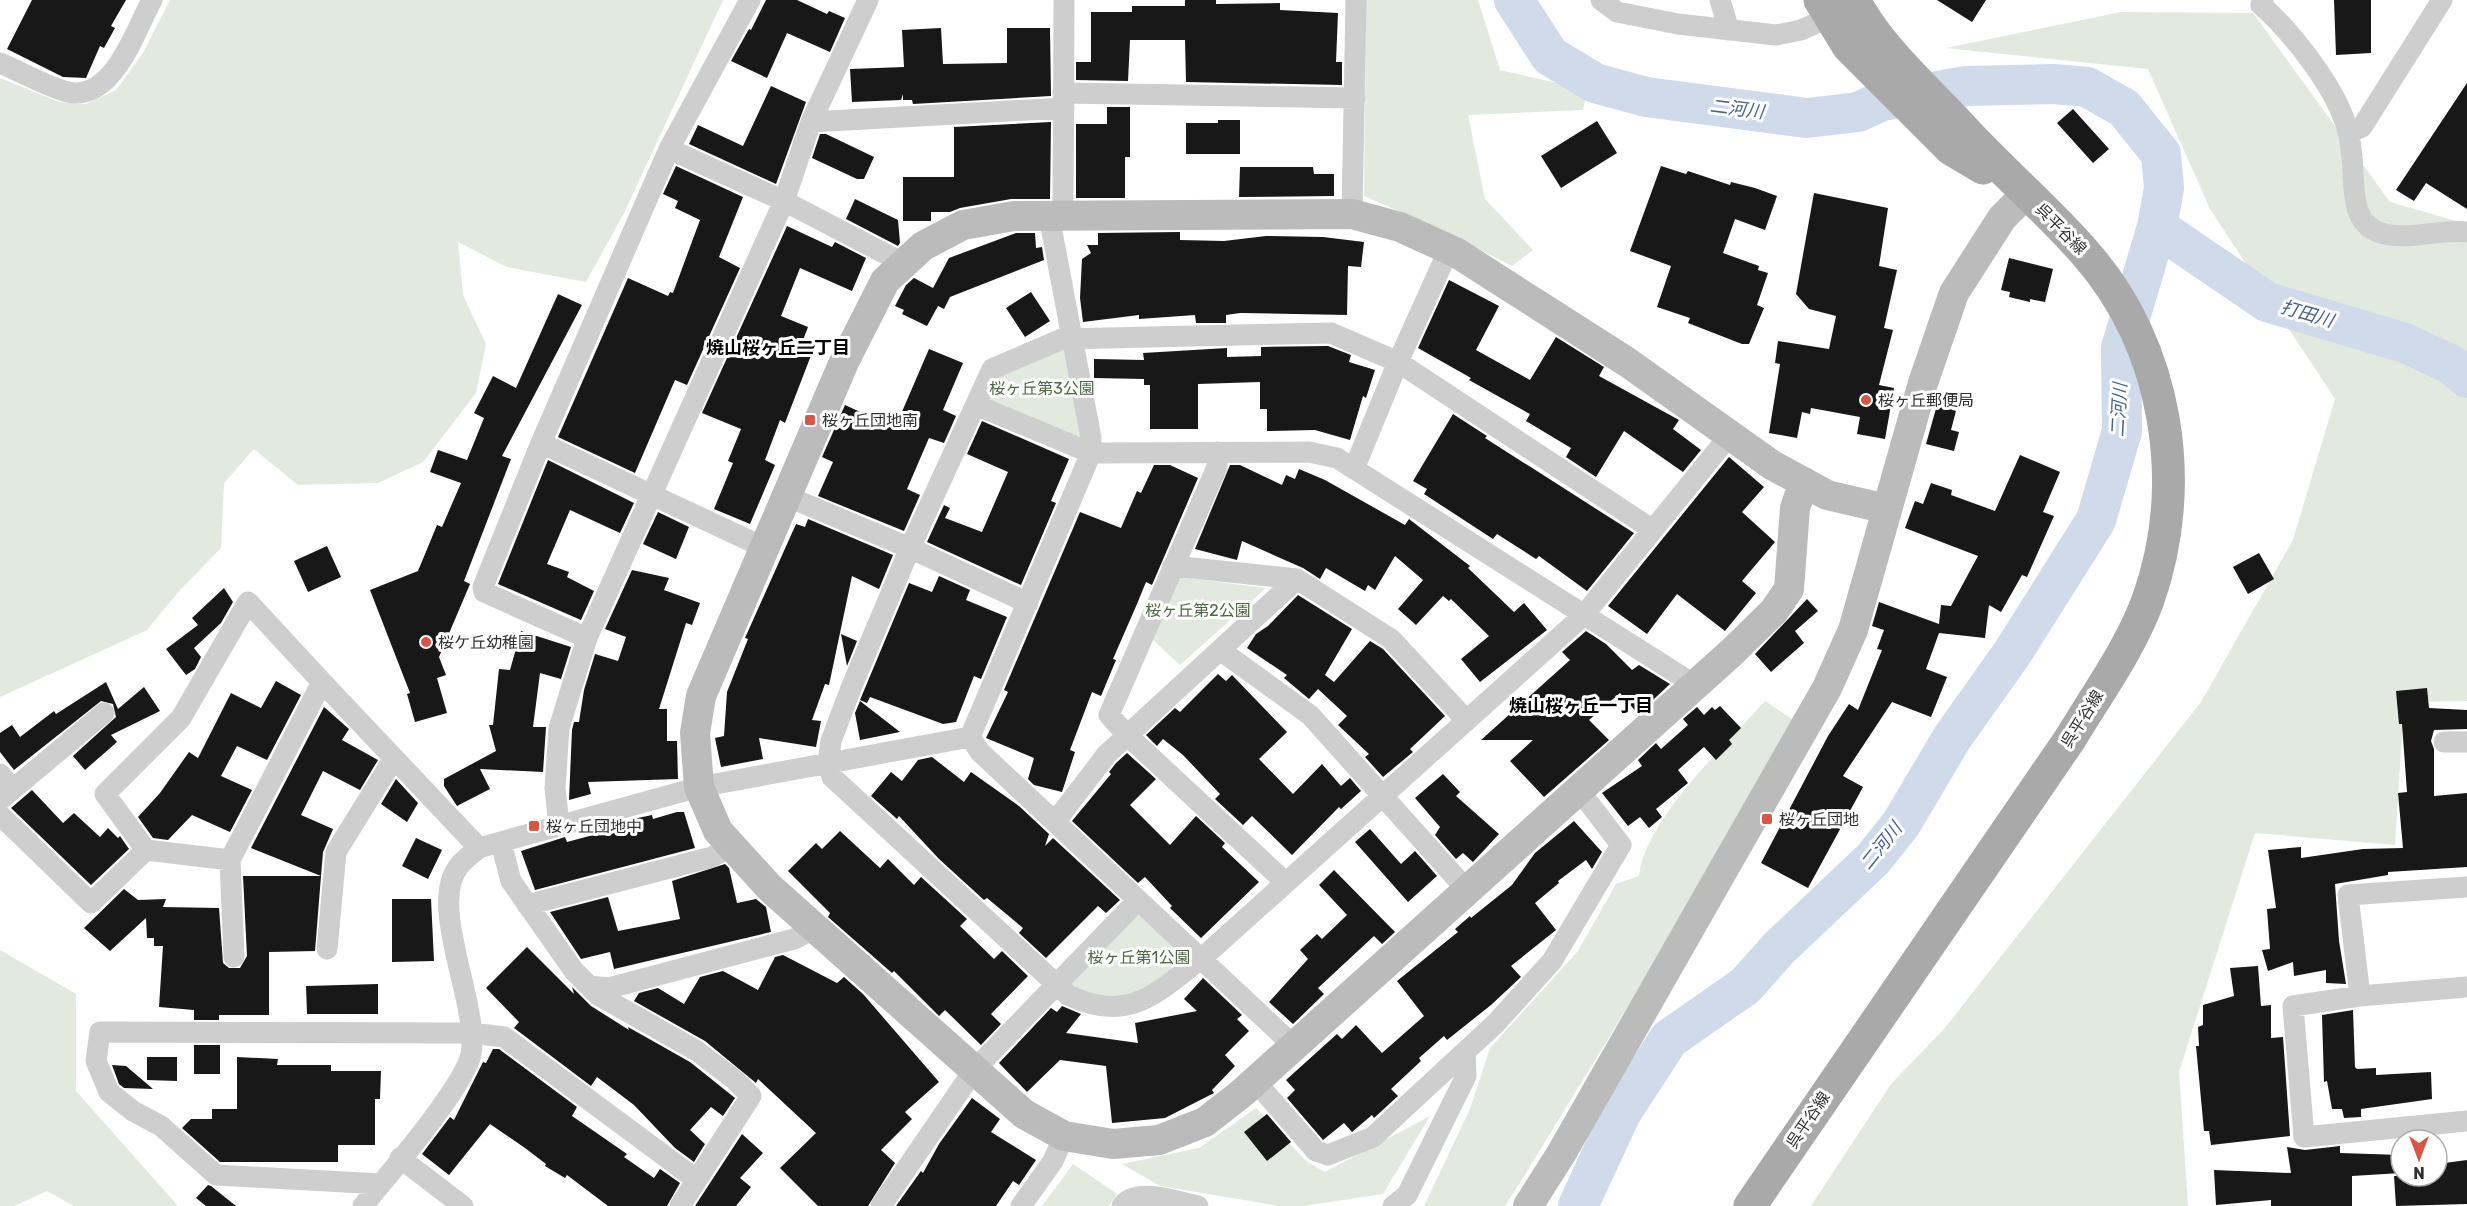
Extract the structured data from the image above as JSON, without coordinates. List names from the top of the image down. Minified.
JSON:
{"streets":{"main road":["呉平谷線"]},"districts":["焼山桜ヶ丘二丁目","焼山桜ヶ丘一丁目"],"water":["二河川","打田川"],"parks":["桜ヶ丘第3公園","桜ヶ丘第2公園","桜ヶ丘第1公園"],"places":{"other":["桜ヶ丘郵便局","桜ケ丘幼稚園"],"transit":["桜ヶ丘団地南","桜ヶ丘団地","桜ヶ丘団地中"]},"north":"bottom"}
